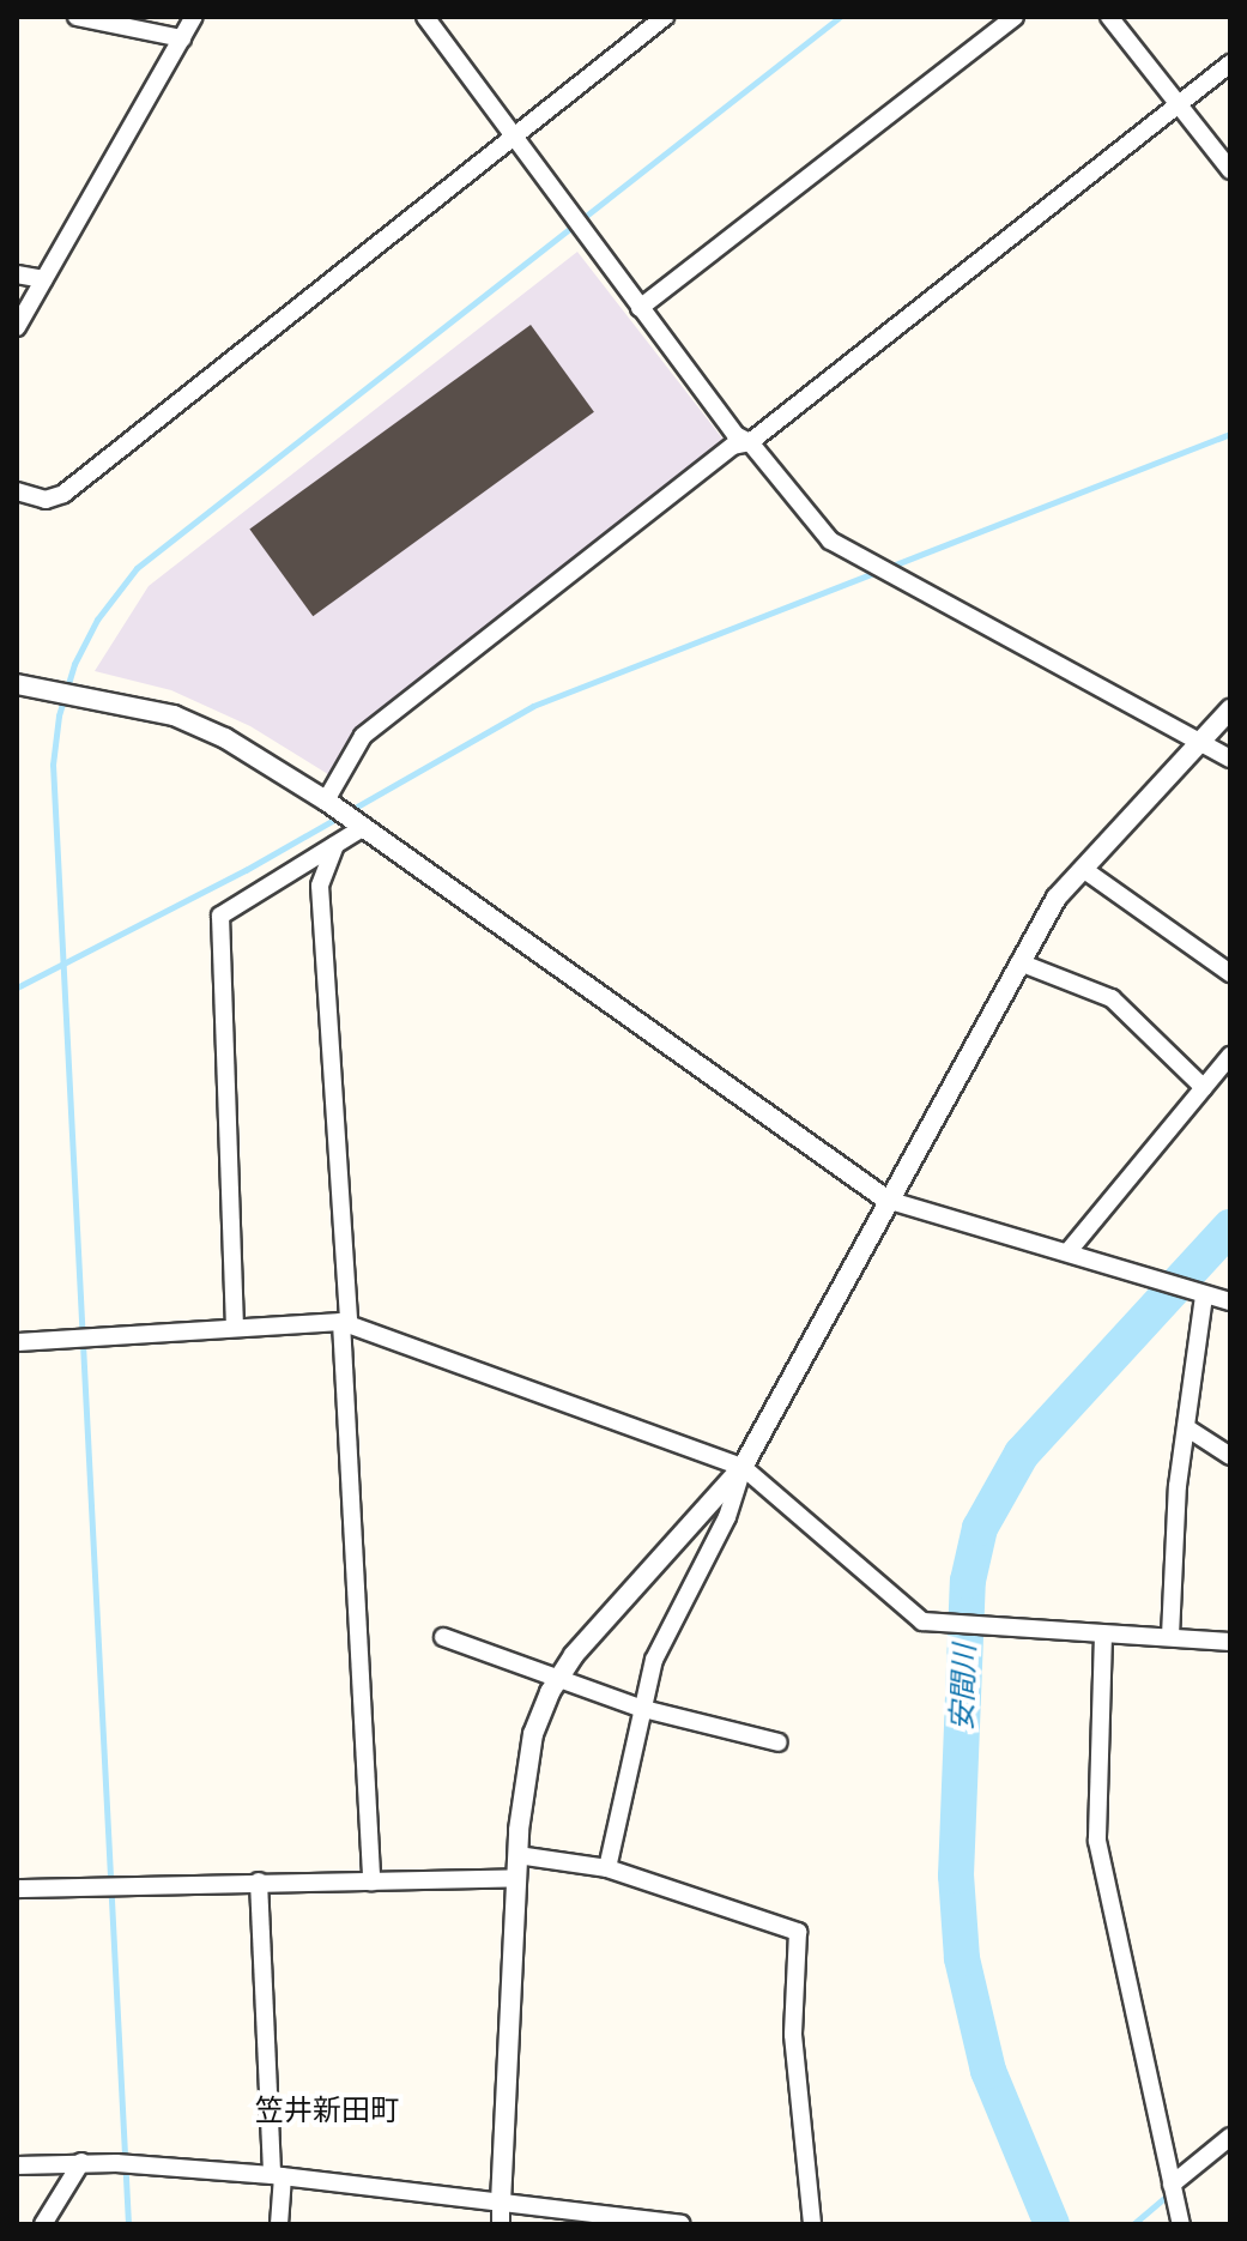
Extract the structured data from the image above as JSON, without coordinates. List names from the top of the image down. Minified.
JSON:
{"districts":["笠井新田町"],"water":["安間川"]}
